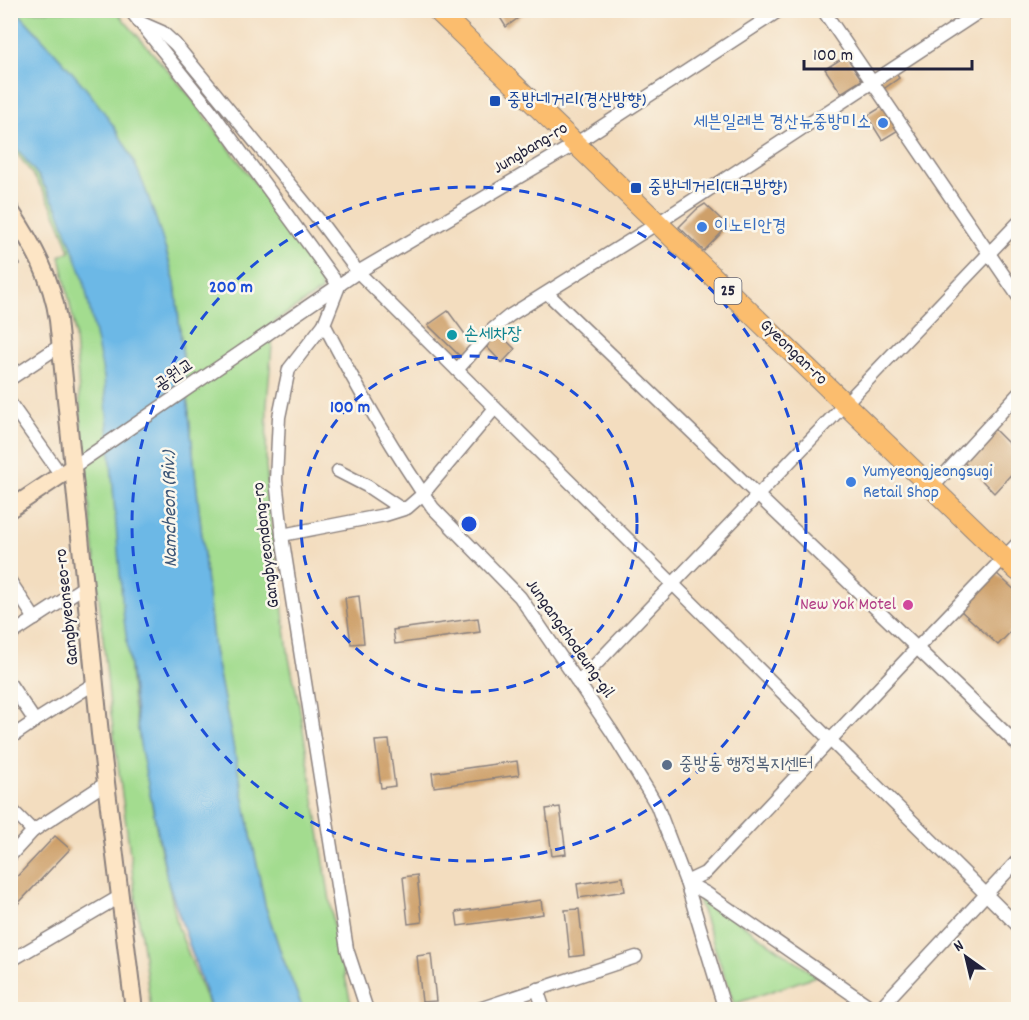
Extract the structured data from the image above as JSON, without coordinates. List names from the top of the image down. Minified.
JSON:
{"streets":{"main road":["25","Gyeongan-ro"],"street":["Jungbang-ro","공원교","Gangbyeondong-ro","Gangbyeonseo-ro","Jungangchodeung-gil"]},"crossings":[["Jungbang-ro","Gyeongan-ro"],["Jungbang-ro","공원교"],["Jungbang-ro","Gangbyeondong-ro"],["공원교","Gangbyeonseo-ro"],["Gangbyeondong-ro","Jungangchodeung-gil"]],"water":["Namcheon (Riv.)"],"places":{"transit":["중방네거리(경산방향)","중방네거리(대구방향)"],"other":["세븐일레븐 경산뉴중방미소","이노티안경","손세차장","Yumyeongjeongsugi Retail Shop","New Yok Motel","중방동 행정복지센터"]},"scale_bar":"100 m","north":"top left","rings":["200 m","100 m"]}
